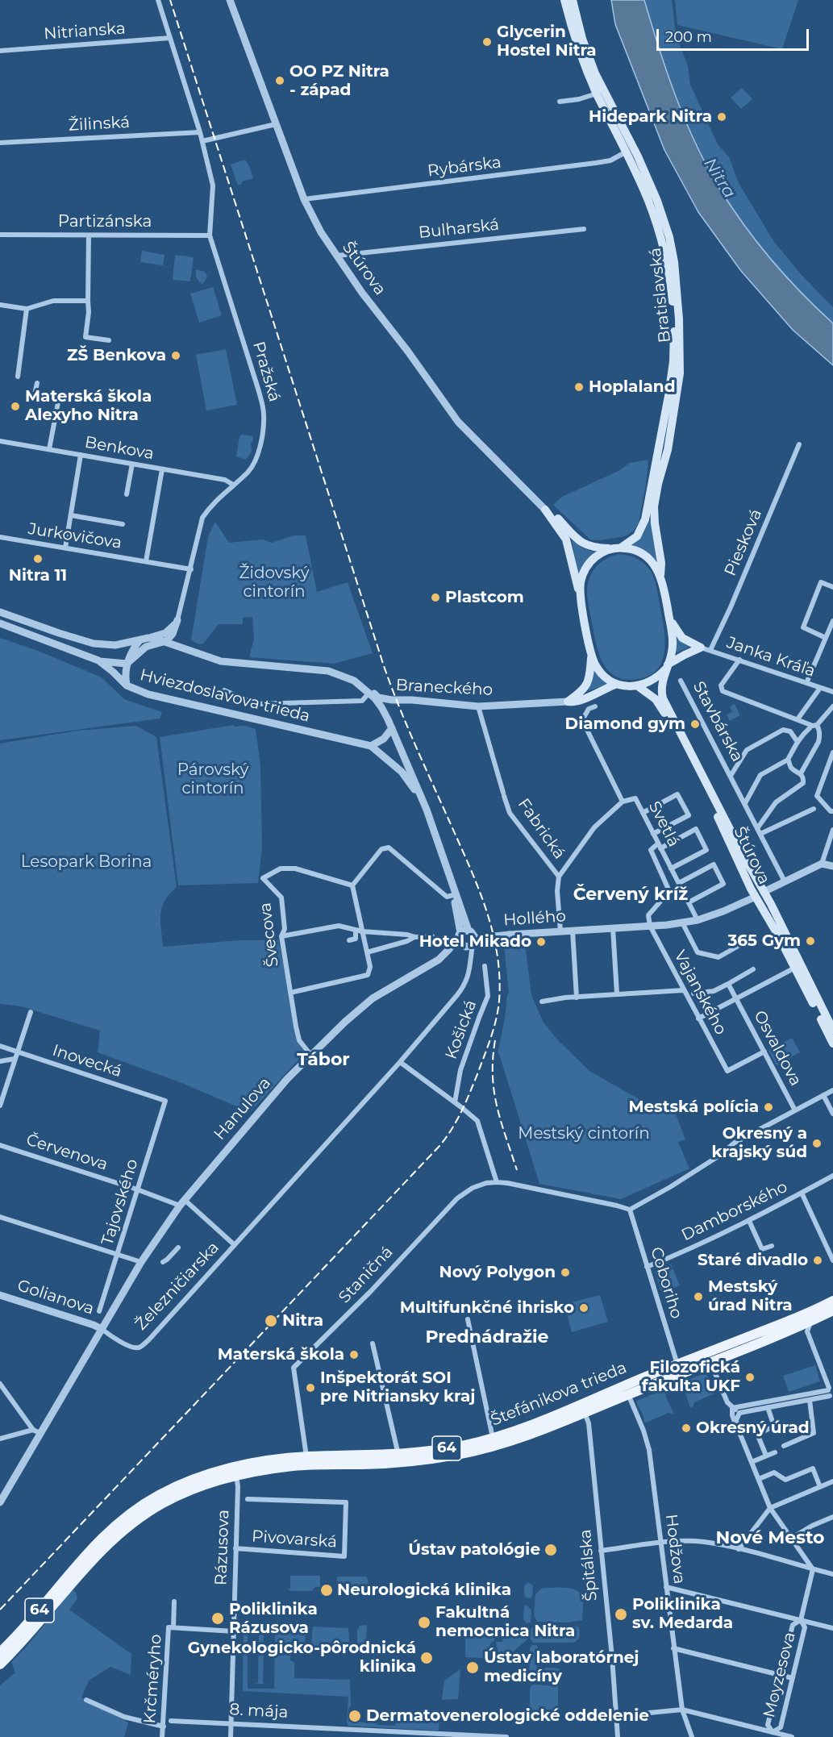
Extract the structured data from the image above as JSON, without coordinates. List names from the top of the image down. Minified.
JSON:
{"streets":{"main road":["Štúrova","Bratislavská","Štefánikova trieda","64"],"street":["Nitrianska","Žilinská","Rybárska","Partizánska","Bulharská","Pražská","Benkova","Jurkovičova","Piesková","Janka Kráľa","Braneckého","Hviezdoslavova trieda","Stavbárska","Svetlá","Fabrická","Hollého","Švecova","Vajanského","Košická","Osvaldova","Inovecká","Hanulova","Červenova","Tajovského","Damborského","Staničná","Coboriho","Železničiarska","Golianova","Pivovarská","Rázusova","Hodžova","Špitálska","Moyzesova","Krčméryho","8. mája"]},"crossings":[["Nitrianska","Pražská"],["Žilinská","Pražská"],["Rybárska","Štúrova"],["Rybárska","Bratislavská"],["Partizánska","Pražská"],["Bulharská","Štúrova"],["Štúrova","Bratislavská"],["Štúrova","Hollého"],["Pražská","Benkova"],["Pražská","Jurkovičova"],["Piesková","Janka Kráľa"],["Braneckého","Hviezdoslavova trieda"],["Braneckého","Fabrická"],["Svetlá","Hollého"],["Hollého","Vajanského"],["Hollého","Hanulova"],["Hollého","Železničiarska"],["Švecova","Hanulova"],["Vajanského","Osvaldova"],["Inovecká","Tajovského"],["Hanulova","Červenova"],["Hanulova","Železničiarska"],["Hanulova","Golianova"],["Červenova","Tajovského"],["Damborského","Coboriho"],["Staničná","Coboriho"],["Staničná","Štefánikova trieda"],["Coboriho","Štefánikova trieda"],["Železničiarska","Golianova"],["Štefánikova trieda","64"],["Štefánikova trieda","Rázusova"],["Štefánikova trieda","Hodžova"],["Štefánikova trieda","Špitálska"],["64","Rázusova"],["Pivovarská","Rázusova"],["Rázusova","Krčméryho"],["Rázusova","8. mája"]],"districts":["Červený kríž","Tábor","Prednádražie","Nové Mesto"],"water":["Nitra"],"parks":["Židovský cintorín","Párovský cintorín","Lesopark Borina","Mestský cintorín"],"places":["Glycerin Hostel Nitra","OO PZ Nitra - západ","Hidepark Nitra","ZŠ Benkova","Hoplaland","Materská škola Alexyho Nitra","Nitra 11","Plastcom","Diamond gym","365 Gym","Hotel Mikado","Mestská polícia","Okresný a krajský súd","Staré divadlo","Nový Polygon","Mestský úrad Nitra","Multifunkčné ihrisko","Nitra","Materská škola","Filozofická fakulta UKF","Inšpektorát SOI pre Nitriansky kraj","Okresný úrad","Ústav patológie","Neurologická klinika","Poliklinika sv. Medarda","Poliklinika Rázusova","Fakultná nemocnica Nitra","Gynekologicko-pôrodnická klinika","Ústav laboratórnej medicíny","Dermatovenerologické oddelenie"],"scale_bar":"200 m"}
